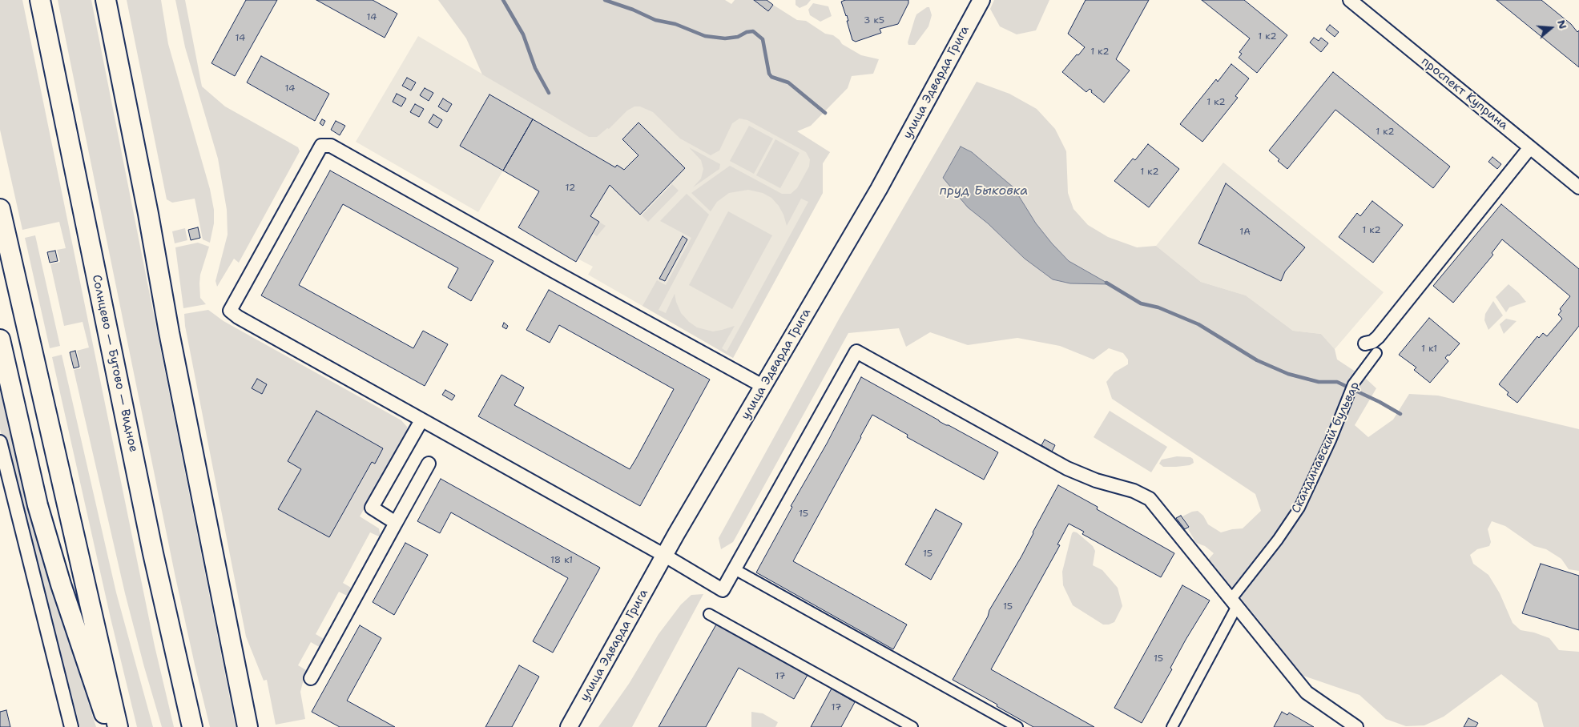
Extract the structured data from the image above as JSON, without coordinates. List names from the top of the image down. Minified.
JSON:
{"streets":{"main road":["Солнцево — Бутово — Видное"],"street":["улица Эдварда Грига","проспект Куприна","Скандинавский бульвар"]},"water":["пруд Быковка"],"house_numbers":["14","3 к5","1 к2","14","1 к2","14","1 к2","1 к2","1 к2","12","1 к2","1А","1 к1","15","15","18 к1","15","15","17","17"],"north":"right"}
